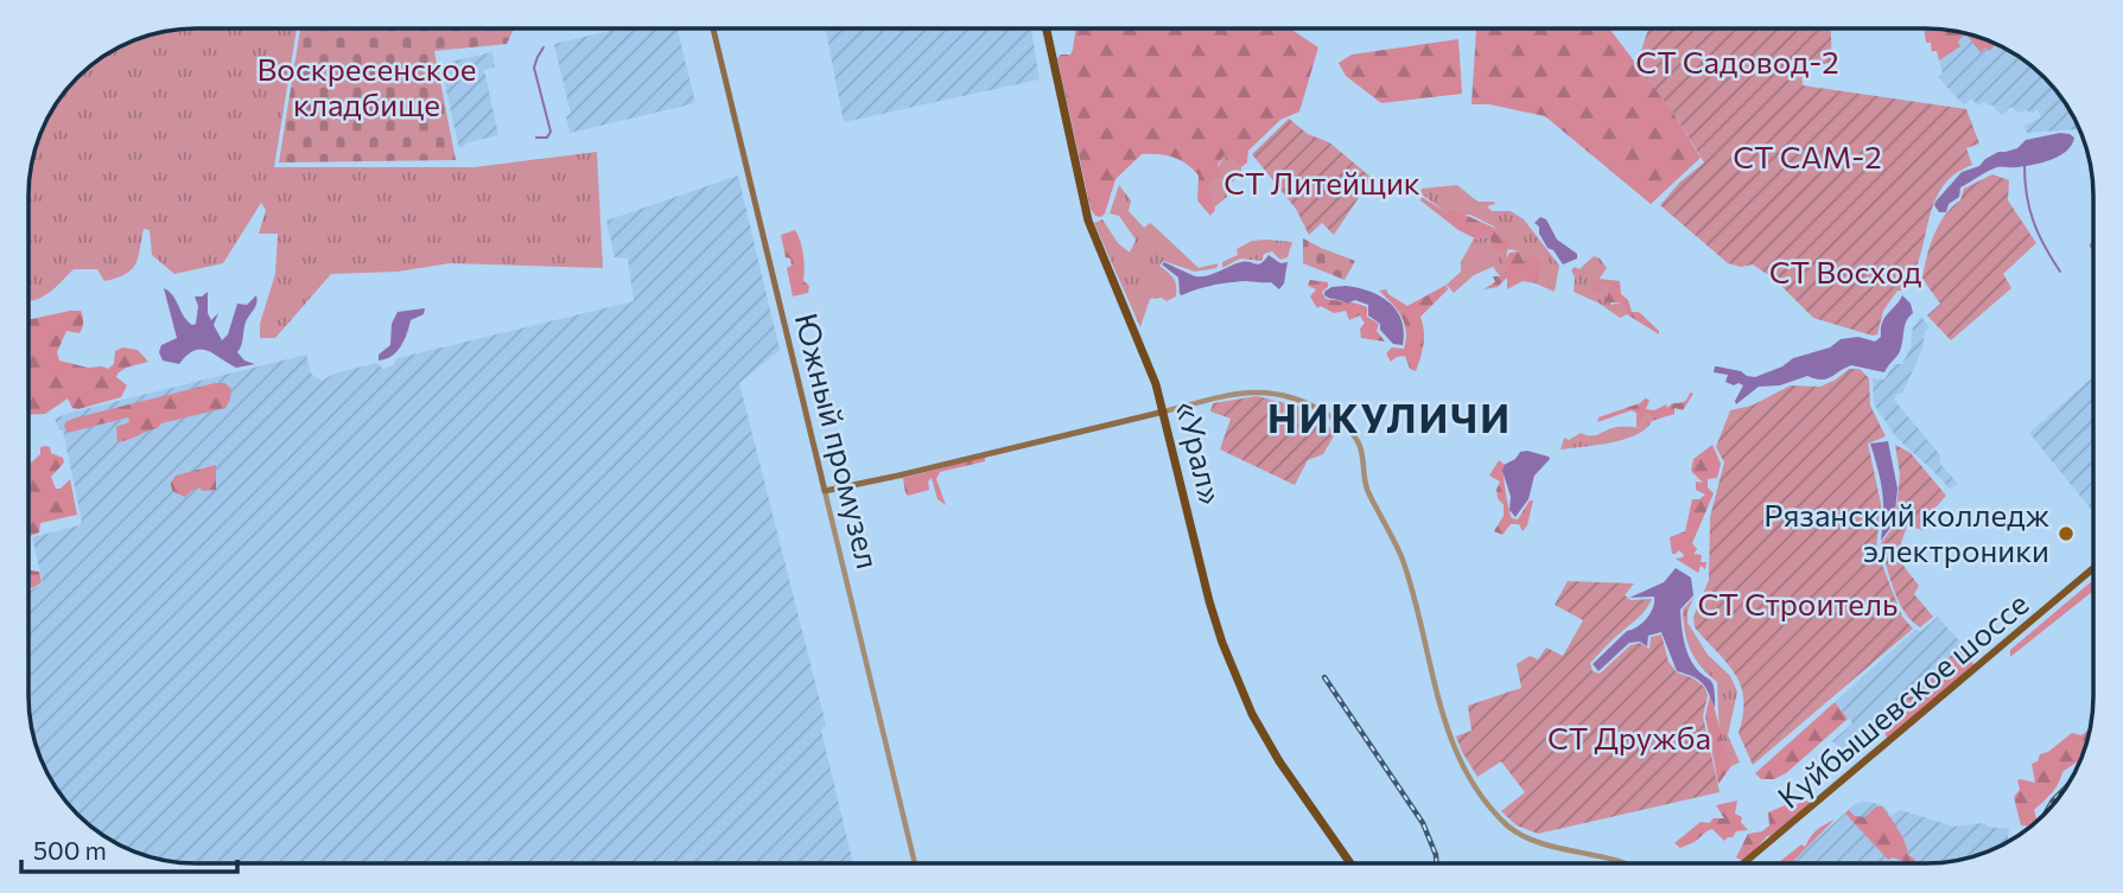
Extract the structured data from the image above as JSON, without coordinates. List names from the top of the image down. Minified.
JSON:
{"streets":{"highway":["«Урал»"],"main road":["Южный промузел","Куйбышевское шоссе"]},"districts":["НИКУЛИЧИ"],"parks":["СТ Садовод-2","Воскресенское кладбище","СТ САМ-2","СТ Литейщик","СТ Восход","СТ Строитель","СТ Дружба"],"places":["Рязанский колледж электроники"],"scale_bar":"500 m"}
